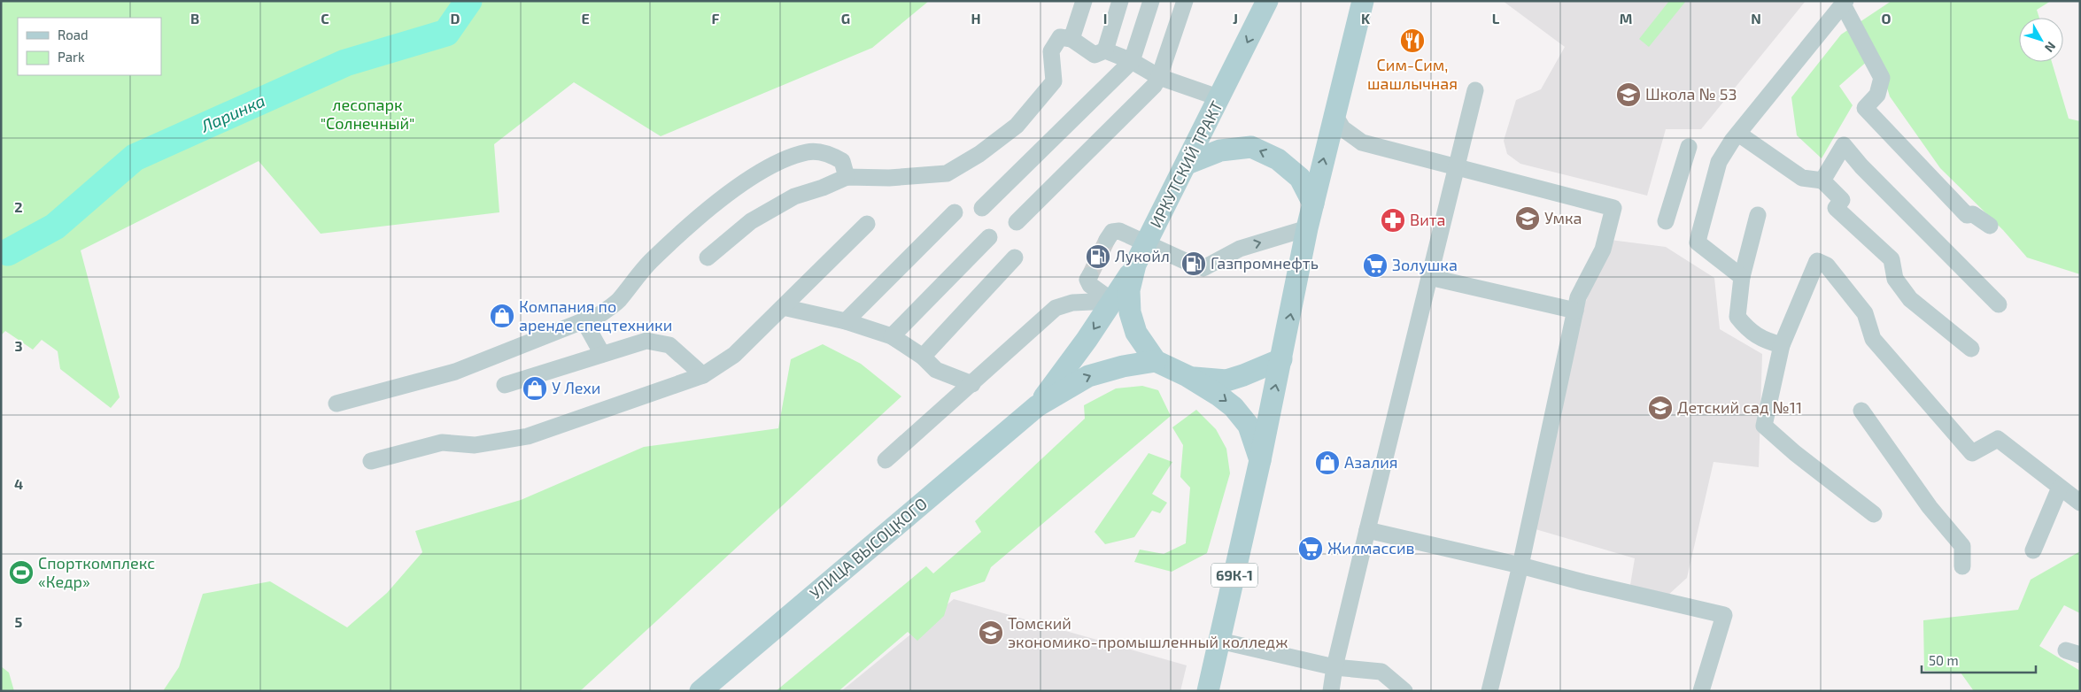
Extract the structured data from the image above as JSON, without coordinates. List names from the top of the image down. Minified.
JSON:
{"streets":{"main road":["ИРКУТСКИЙ ТРАКТ","УЛИЦА ВЫСОЦКОГО","69К-1"]},"crossings":[["ИРКУТСКИЙ ТРАКТ","УЛИЦА ВЫСОЦКОГО"]],"water":["Ларинка"],"parks":["лесопарк \"Солнечный\""],"places":{"restaurant":["Сим-Сим, шашлычная"],"school or university":["Школа № 53","Умка","Детский сад №11","Томский экономико-промышленный колледж"],"pharmacy":["Вита"],"fuel station":["Лукойл","Газпромнефть"],"supermarket":["Золушка","Жилмассив"],"shop":["Компания по аренде спецтехники","У Лехи","Азалия"],"sports":["Спорткомплекс «Кедр»"]},"legend":["Road","Park"],"scale_bar":"50 m","north":"bottom right","grid":{"columns":["B","C","D","E","F","G","H","I","J","K","L","M","N","O"],"rows":["2","3","4","5"]}}
